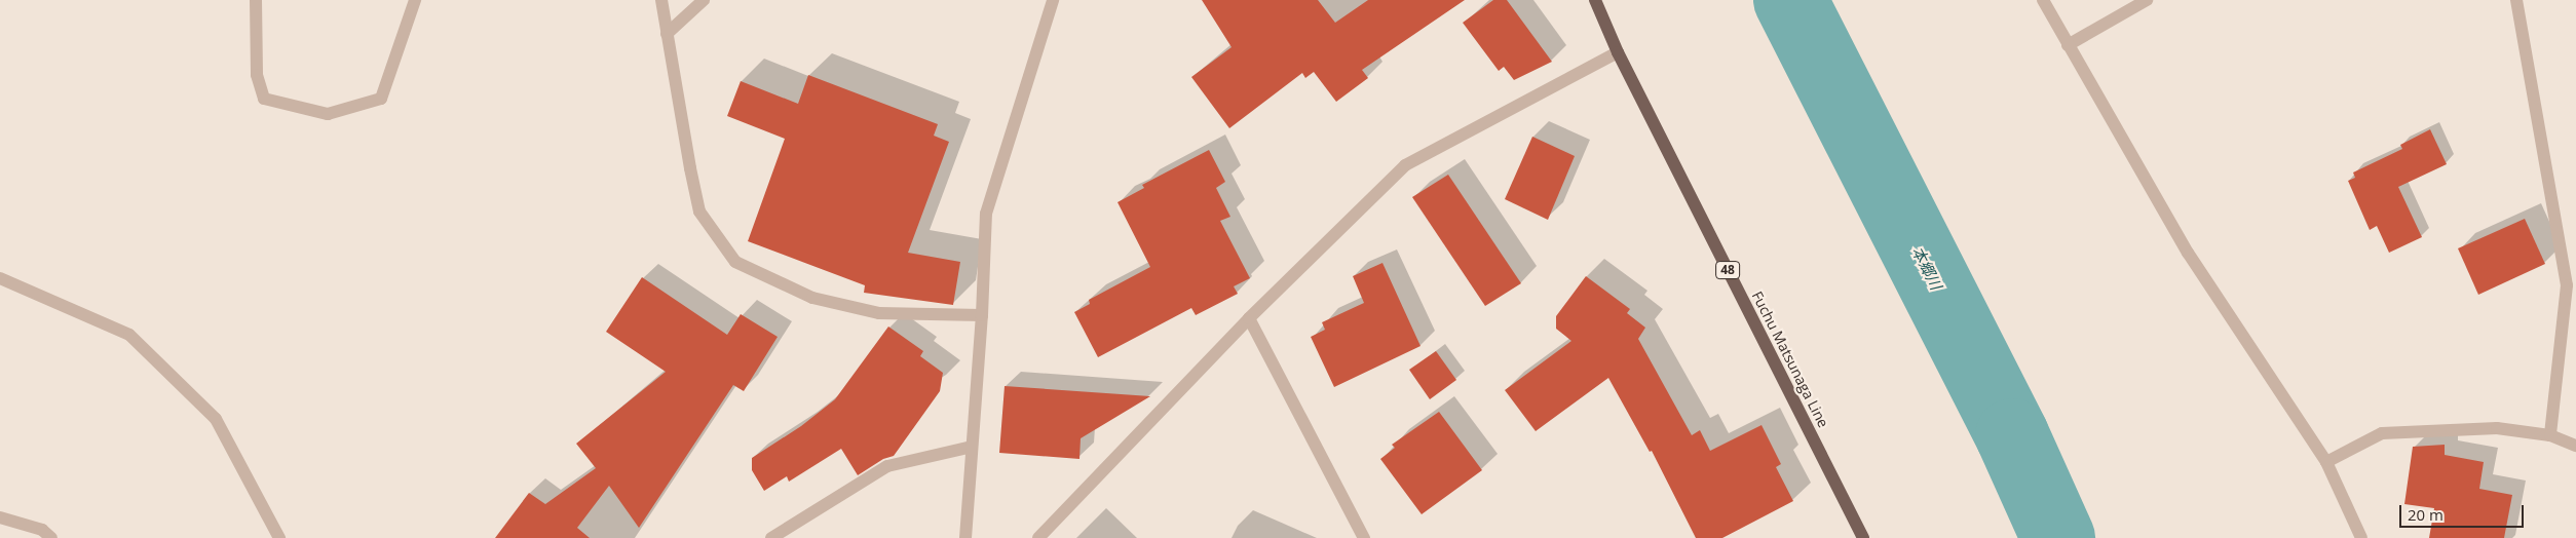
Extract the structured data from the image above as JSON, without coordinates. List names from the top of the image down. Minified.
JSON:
{"streets":{"main road":["48","Fuchu Matsunaga Line"]},"water":["本郷川"],"scale_bar":"20 m"}
